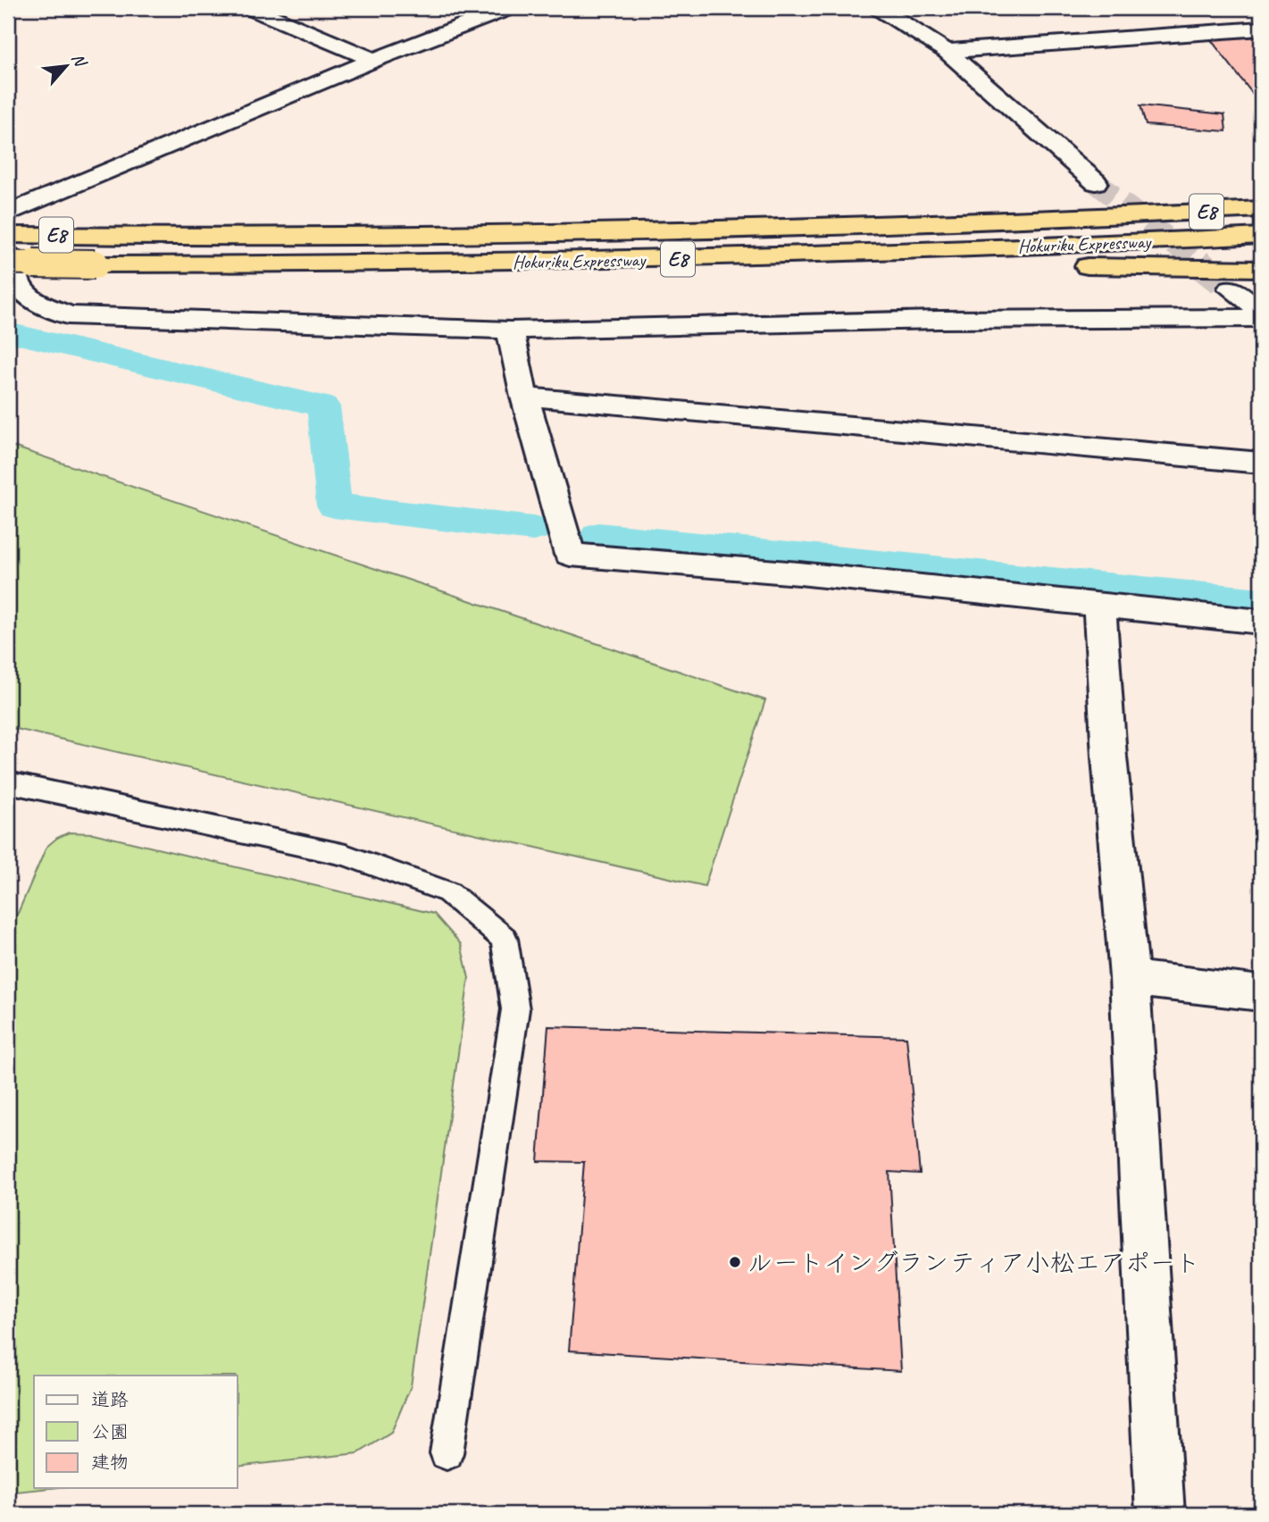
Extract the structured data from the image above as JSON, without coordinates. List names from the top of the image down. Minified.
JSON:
{"streets":{"highway":["E8","Hokuriku Expressway"]},"places":["ルートイングランティア小松エアポート"],"legend":["道路","公園","建物"],"north":"top right"}
